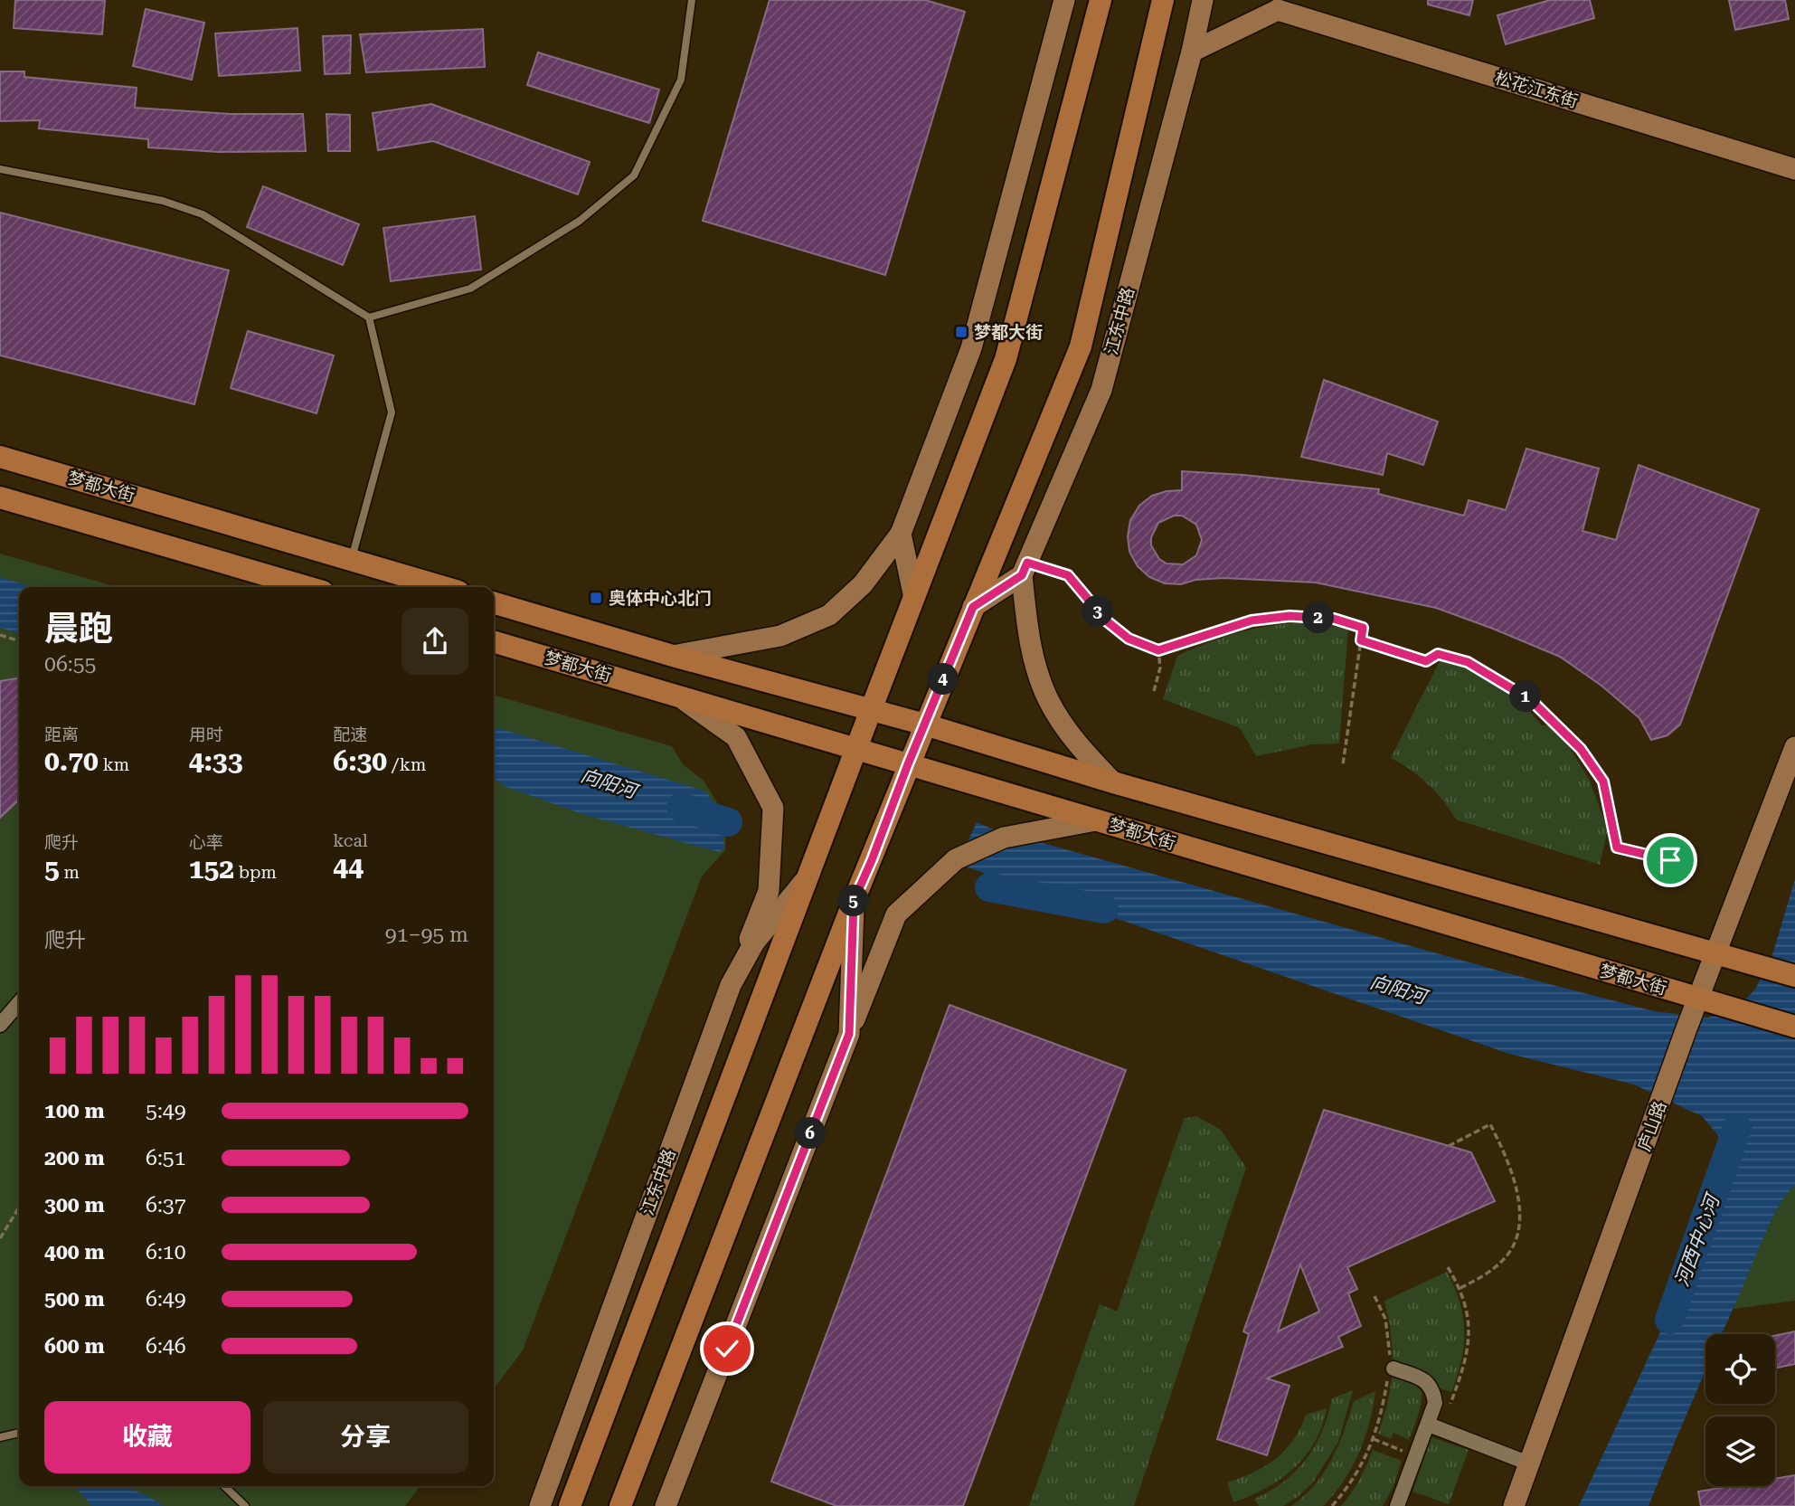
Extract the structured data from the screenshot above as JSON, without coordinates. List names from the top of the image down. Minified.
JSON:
{"streets":{"main road":["江东中路","梦都大街"],"street":["松花江东街","庐山路"]},"crossings":[["江东中路","梦都大街"],["梦都大街","庐山路"]],"water":["向阳河","河西中心河"],"places":{"transit":["梦都大街","奥体中心北门"]},"page":{"heading":["晨跑","06:55"],"pins":["3","2","4","1","5","6"],"stats":[["距离","0.70 km"],["用时","4:33"],["配速","6:30 /km"],["爬升","5 m"],["心率","152 bpm"],["kcal","44"]],"chart":["爬升","91–95 m"],"list":[{"name":"100 m","note":"5:49"},{"name":"200 m","note":"6:51"},{"name":"300 m","note":"6:37"},{"name":"400 m","note":"6:10"},{"name":"500 m","note":"6:49"},{"name":"600 m","note":"6:46"}],"buttons":["收藏","分享"]}}
